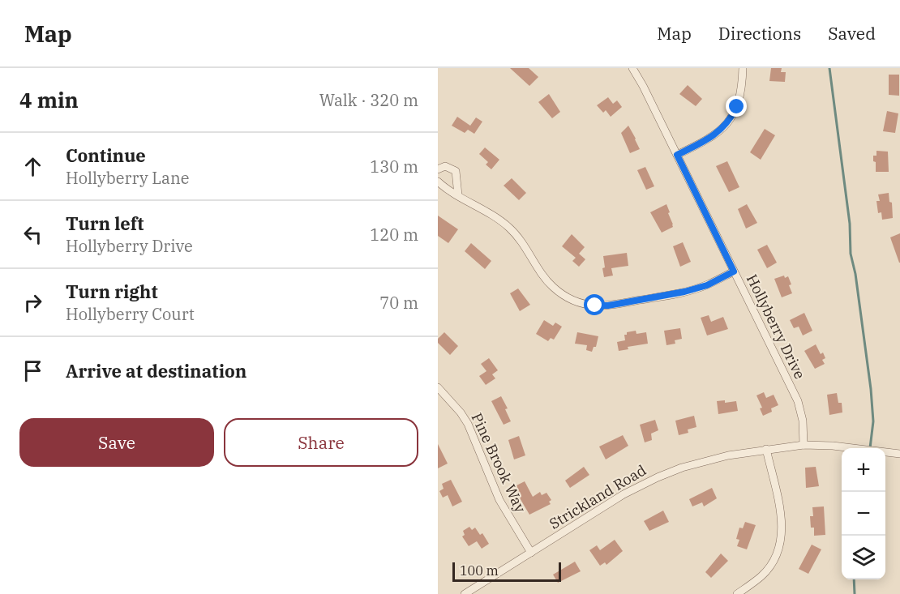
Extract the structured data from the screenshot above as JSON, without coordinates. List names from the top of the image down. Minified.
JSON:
{"streets":{"street":["Hollyberry Drive","Pine Brook Way","Strickland Road"]},"crossings":[["Hollyberry Drive","Strickland Road"],["Pine Brook Way","Strickland Road"]],"scale_bar":"100 m","page":{"header":"Map","nav":["Map","Directions","Saved"],"heading":["4 min","Walk · 320 m"],"list":[["Continue","Hollyberry Lane","130 m"],["Turn left","Hollyberry Drive","120 m"],["Turn right","Hollyberry Court","70 m"],"Arrive at destination"],"buttons":["Save","Share"],"map_buttons":["+","−"],"scale":"100 m"}}
